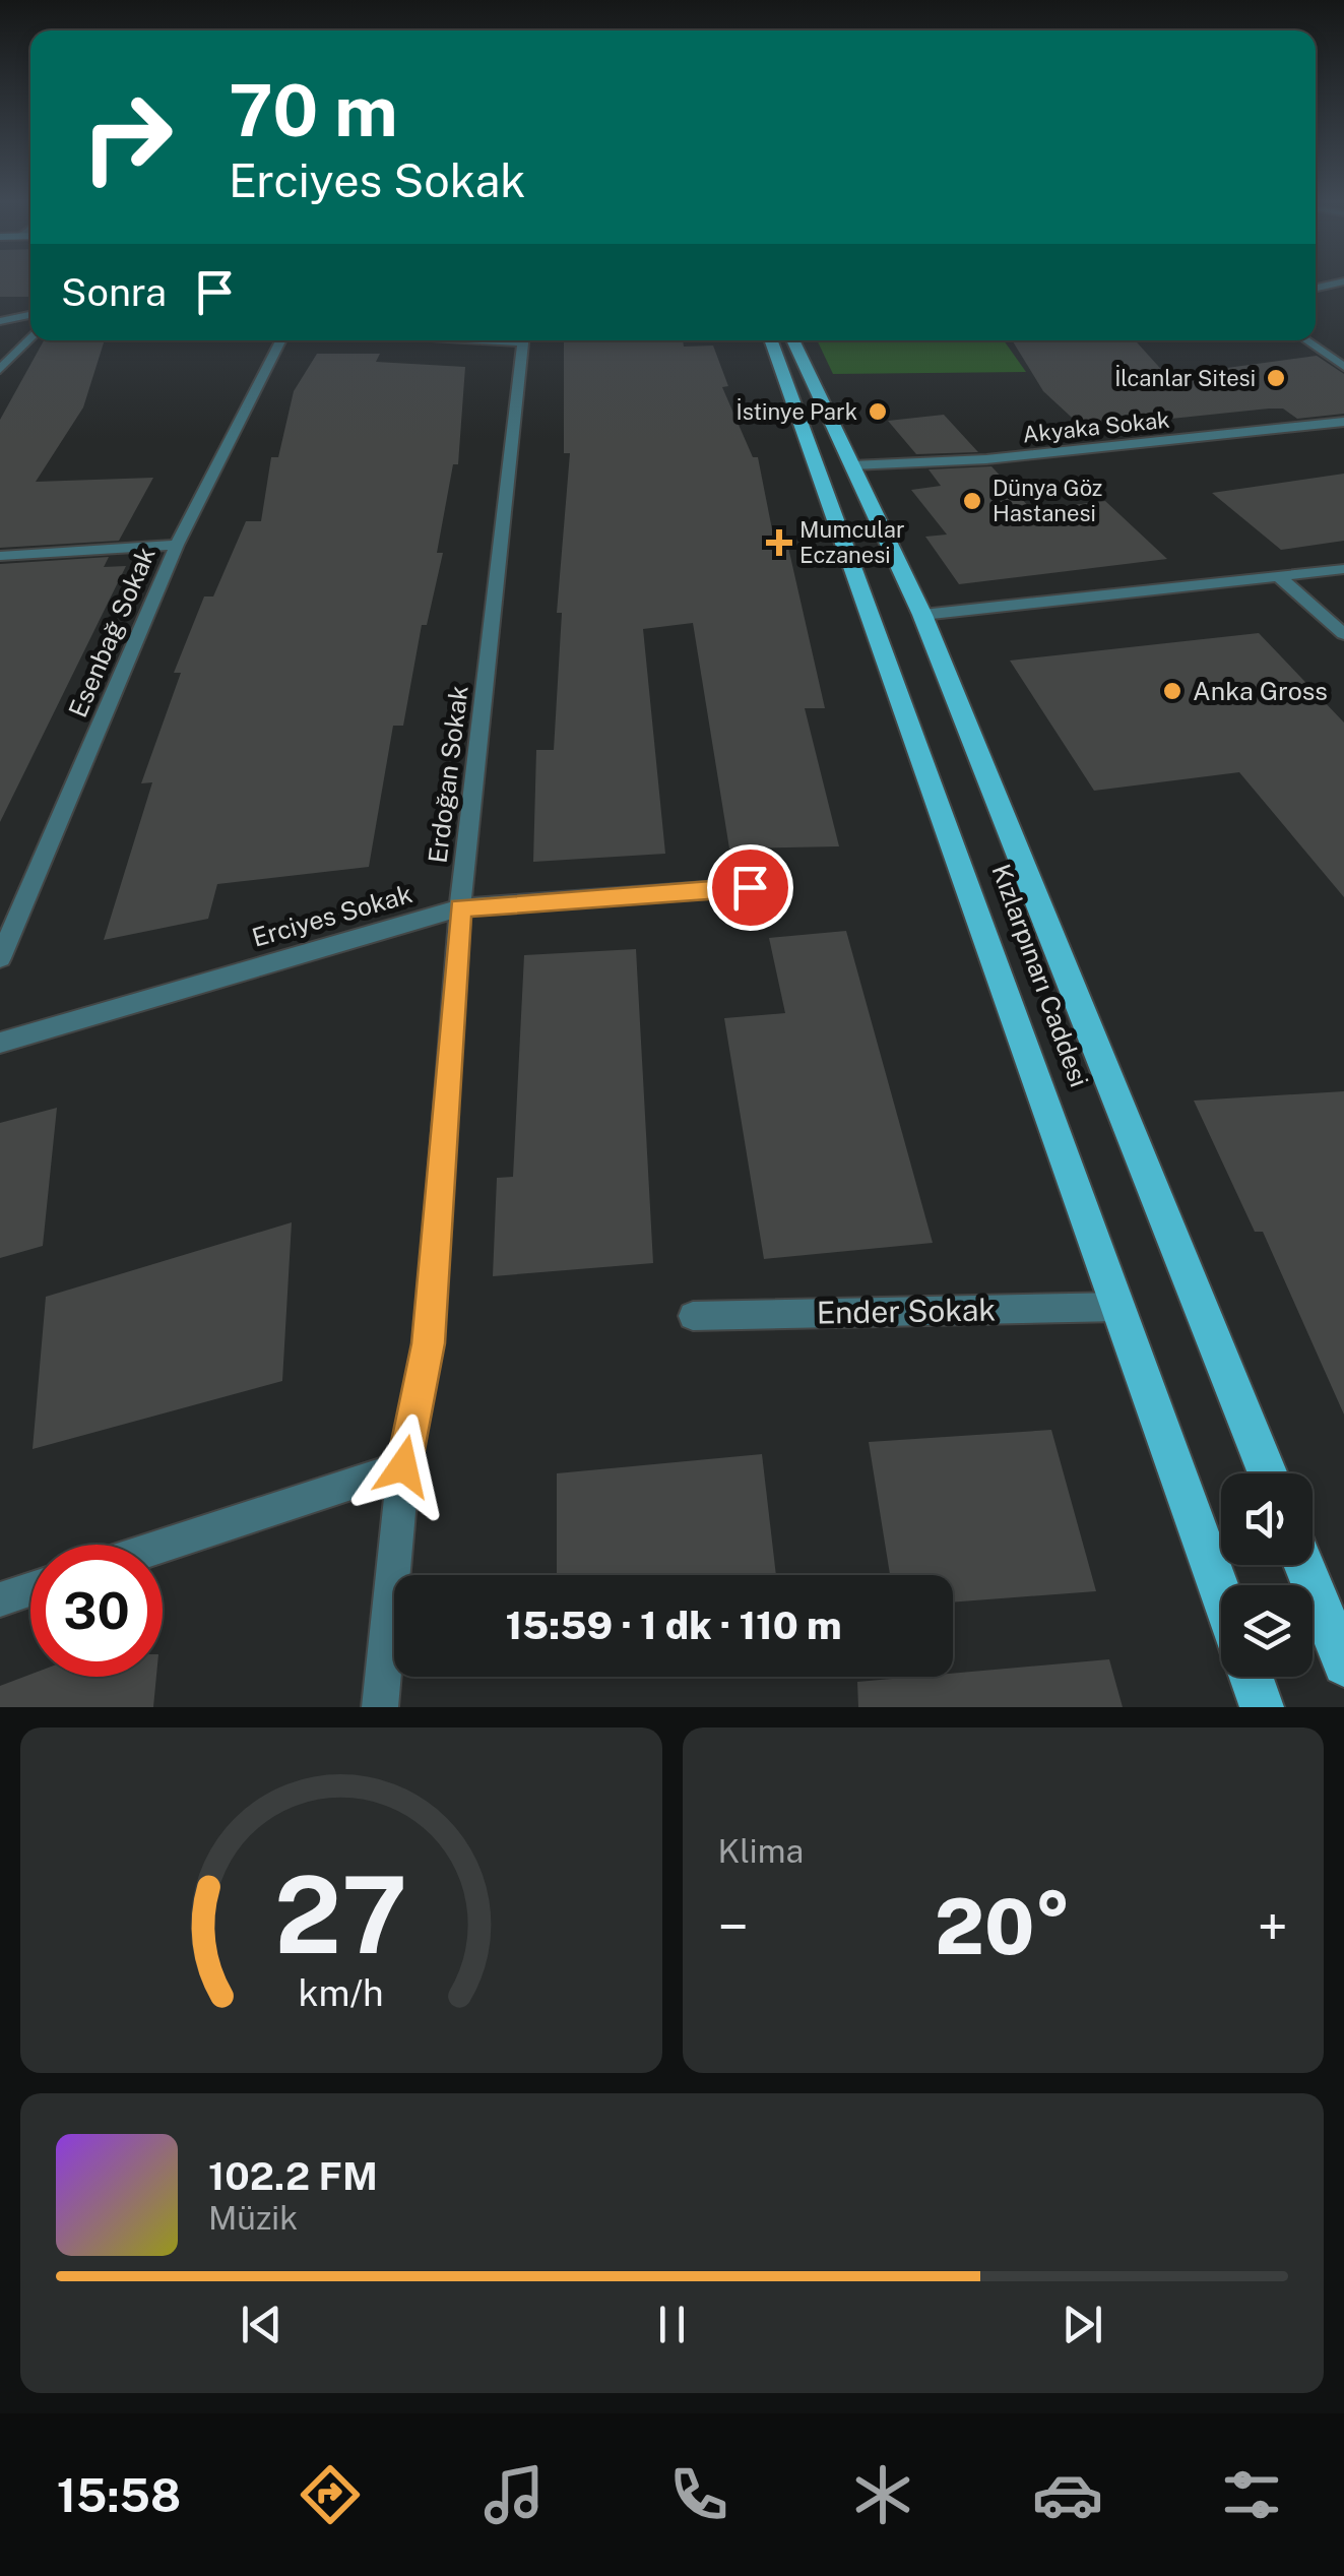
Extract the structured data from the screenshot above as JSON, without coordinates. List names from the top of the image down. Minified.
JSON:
{"streets":{"main road":["Kızlarpınarı Caddesi"],"street":["Akyaka Sokak","Esenbağ Sokak","Erdoğan Sokak","Erciyes Sokak","Ender Sokak"]},"crossings":[["Akyaka Sokak","Kızlarpınarı Caddesi"],["Erdoğan Sokak","Erciyes Sokak"],["Kızlarpınarı Caddesi","Ender Sokak"]],"places":{"other":["İlcanlar Sitesi","İstinye Park","Dünya Göz Hastanesi","Anka Gross"],"health":["Mumcular Eczanesi"]},"page":{"turn":["70 m","Erciyes Sokak"],"then":"Sonra","limit":"30","trip":"15:59 · 1 dk · 110 m","tile":"Klima","heat":["−","20°","+"],"song":["102.2 FM","Müzik"],"tabs":"15:58","gauge":["27","km/h"]}}
